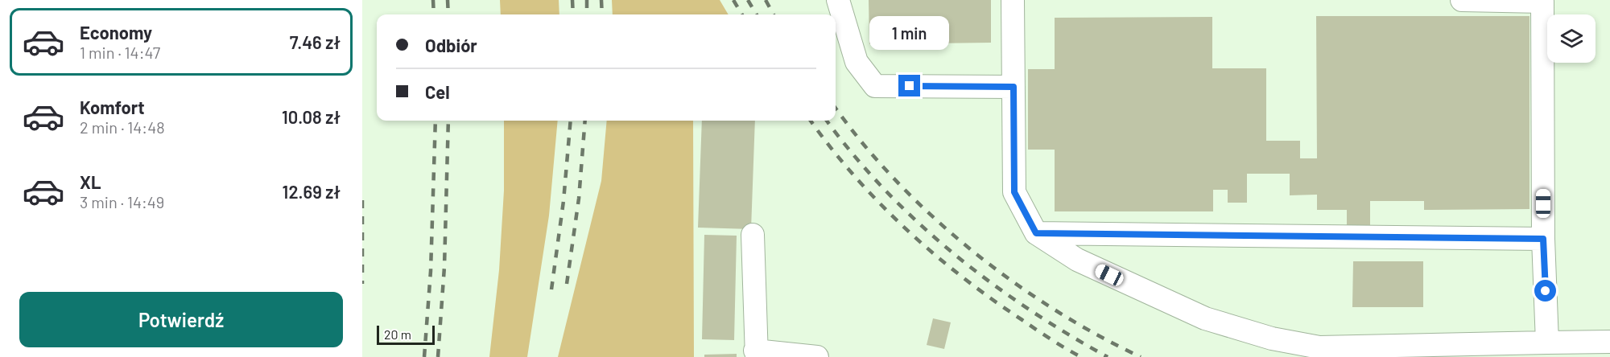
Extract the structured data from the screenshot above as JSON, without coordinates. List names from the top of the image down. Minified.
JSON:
{"scale_bar":"20 m","page":{"list":[{"name":"Economy","note":"1 min · 14:47","value":"7.46 zł"},{"name":"Komfort","note":"2 min · 14:48","value":"10.08 zł"},{"name":"XL","note":"3 min · 14:49","value":"12.69 zł"}],"banner":["Odbiór","Cel"],"bubble":"1 min","buttons":"Potwierdź","scale":"20 m"}}
